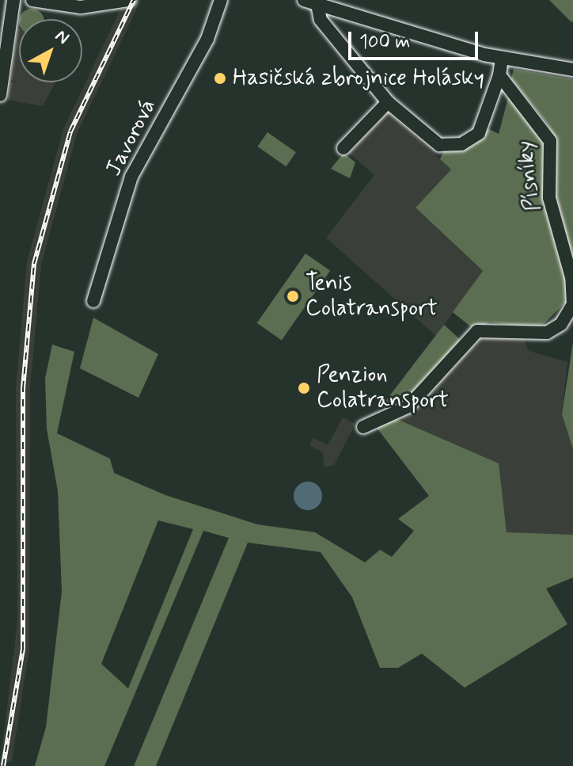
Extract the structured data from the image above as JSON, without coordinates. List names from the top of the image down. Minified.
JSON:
{"streets":{"street":["Javorová","Písníky"]},"places":["Hasičská zbrojnice Holásky","Tenis Colatransport","Penzion Colatransport"],"scale_bar":"100 m","north":"top right"}
